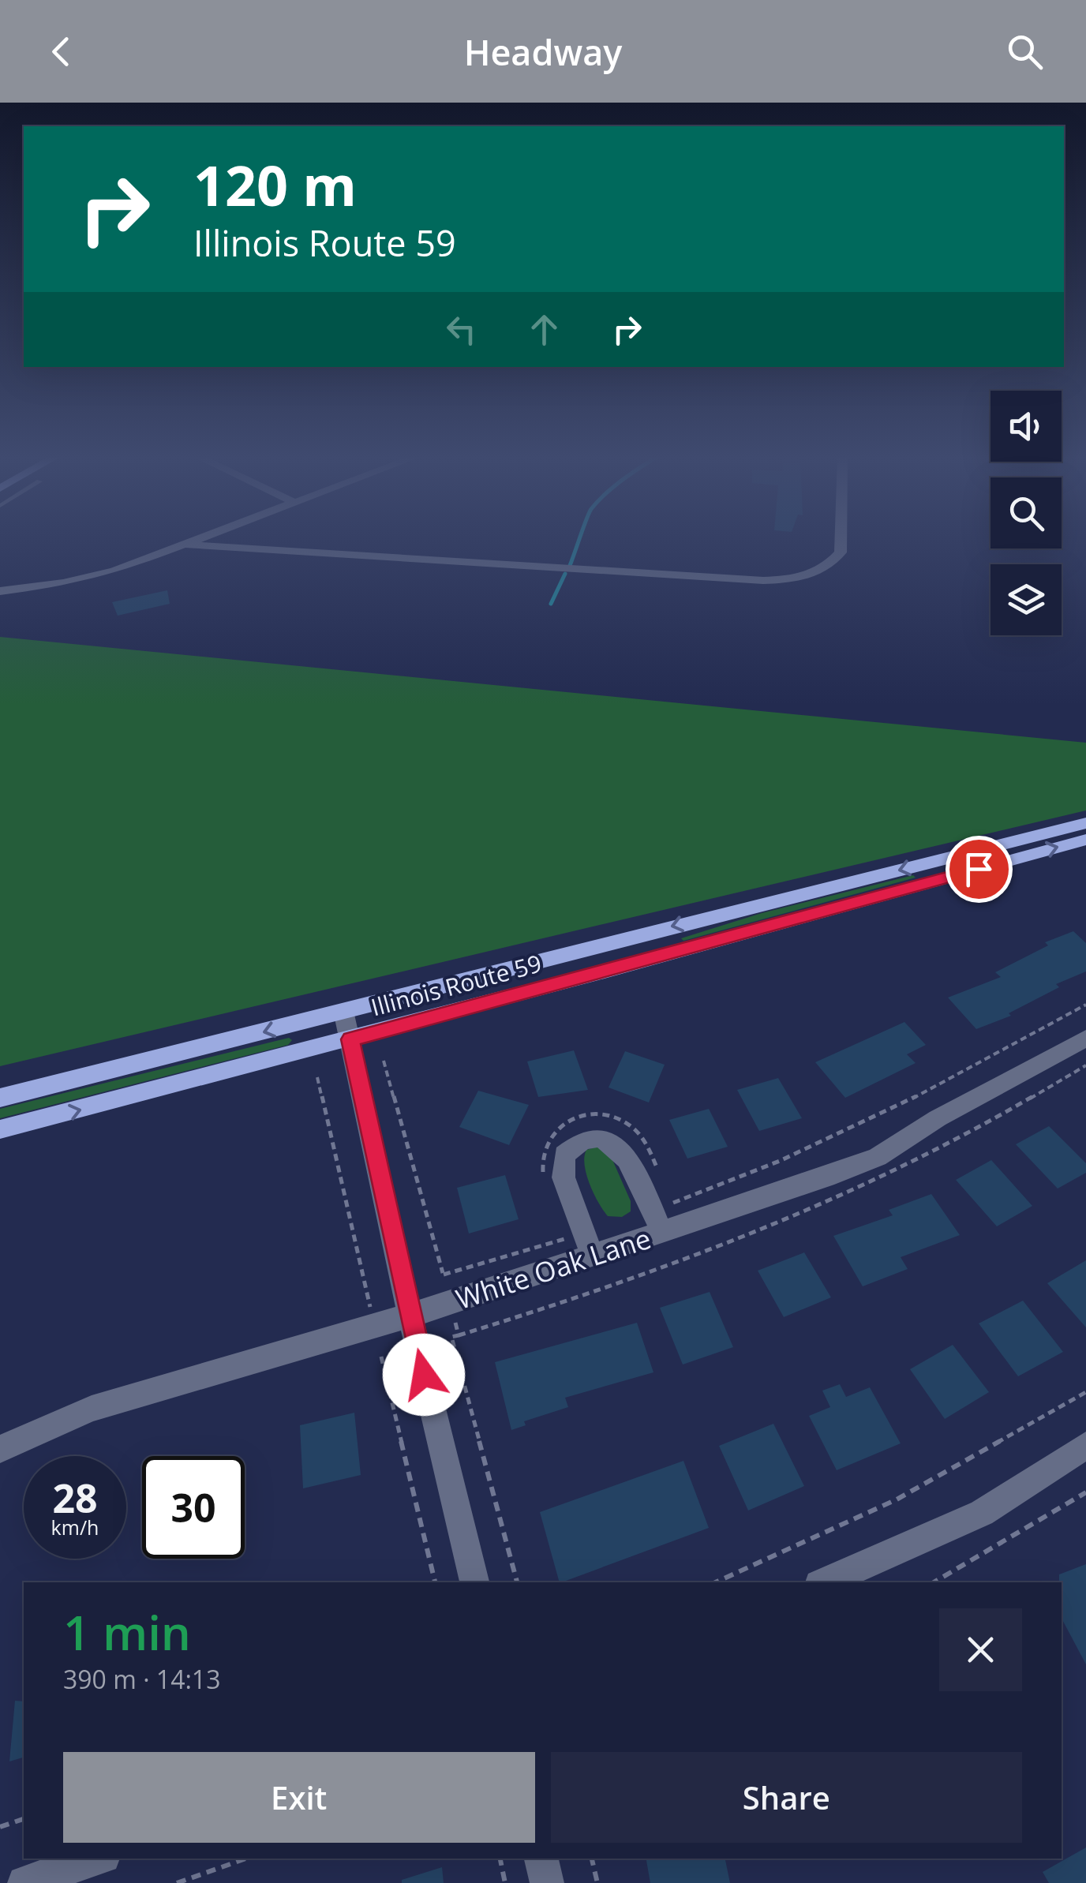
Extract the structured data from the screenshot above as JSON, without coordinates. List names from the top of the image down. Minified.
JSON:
{"streets":{"main road":["Illinois Route 59"],"street":["White Oak Lane"]},"page":{"header":"Headway","turn":["120 m","Illinois Route 59"],"speed":"28 km/h","limit":"30","heading":["1 min","390 m · 14:13"],"buttons":["Exit","Share"]}}
